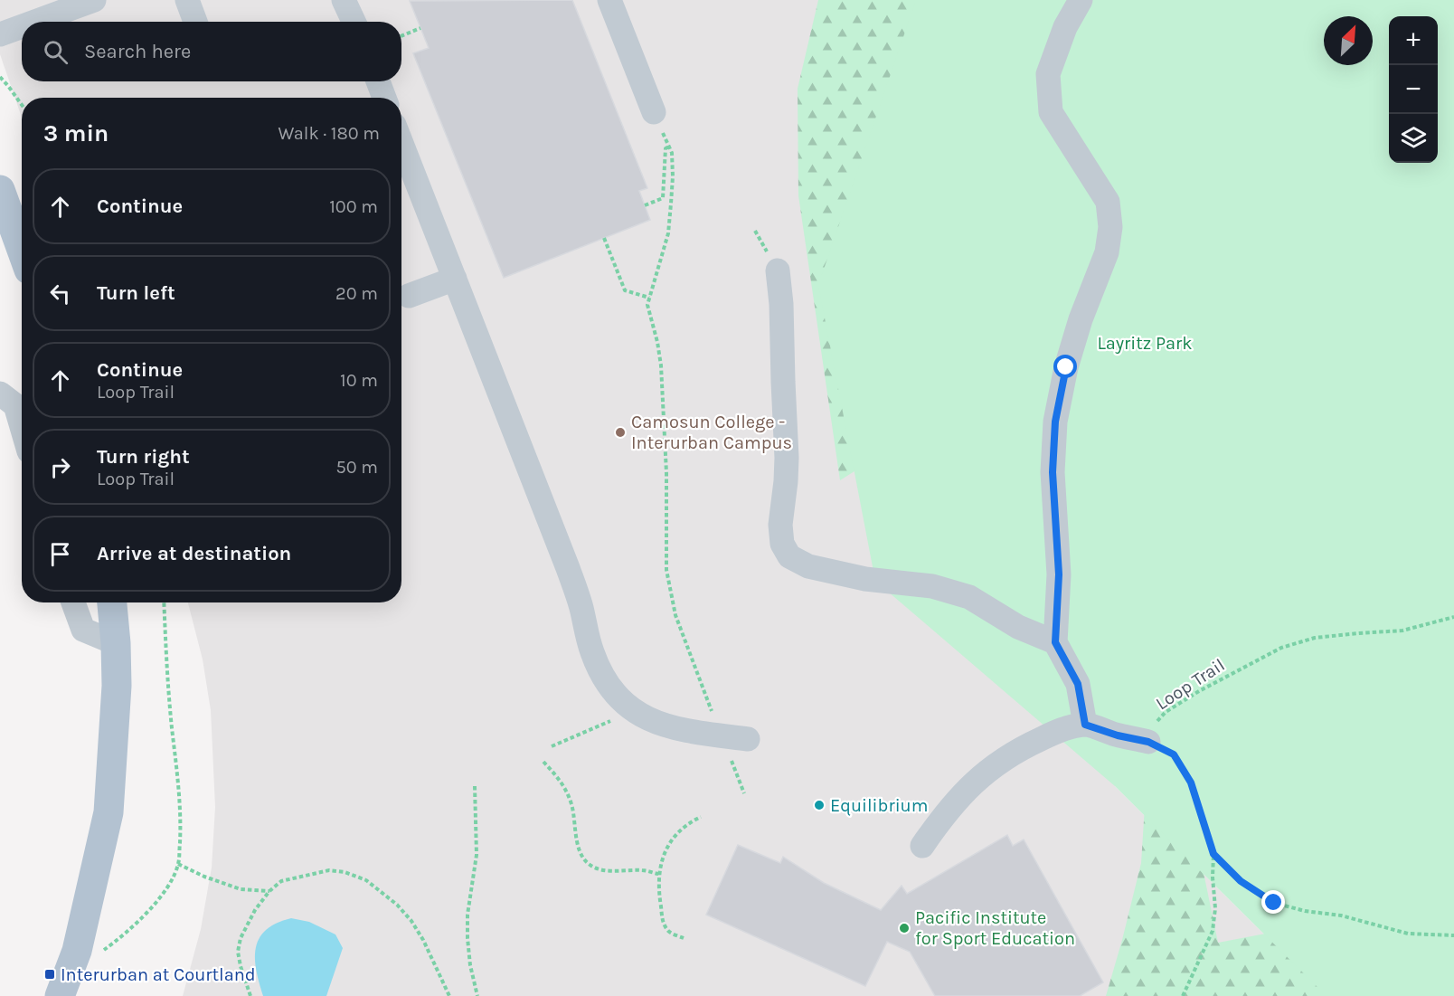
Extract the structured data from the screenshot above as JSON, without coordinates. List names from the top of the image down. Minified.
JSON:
{"streets":{"path":["Loop Trail"]},"parks":["Layritz Park"],"places":{"other":["Camosun College - Interurban Campus","Equilibrium","Pacific Institute for Sport Education"],"transit":["Interurban at Courtland"]},"north":"top right","page":{"map_buttons":["+","−"],"search":"Search here","heading":["3 min","Walk · 180 m"],"list":[["Continue","100 m"],["Turn left","20 m"],["Continue","Loop Trail","10 m"],["Turn right","Loop Trail","50 m"],"Arrive at destination"]}}
